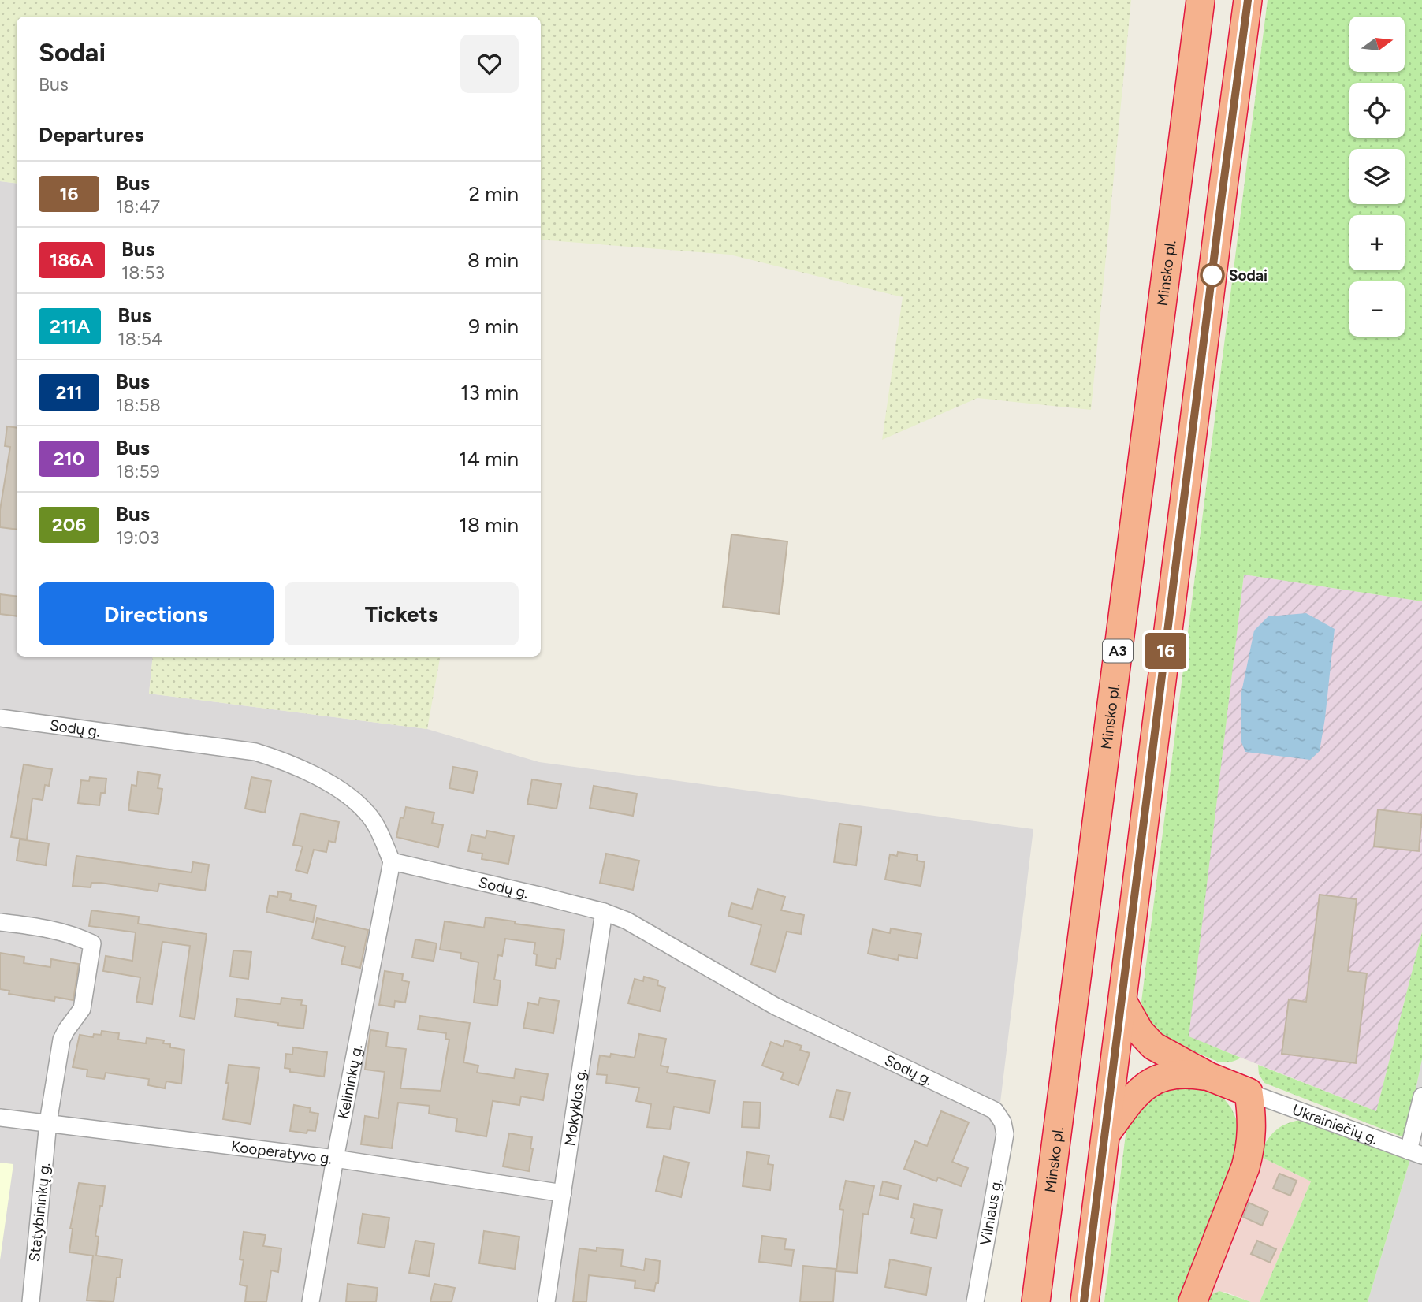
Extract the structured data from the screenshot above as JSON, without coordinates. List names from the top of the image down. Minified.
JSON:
{"streets":{"highway":["Minsko pl.","A3"],"street":["Sodų g.","Kelininkų g.","Mokyklos g.","Ukrainiečių g.","Kooperatyvo g.","Statybininkų g.","Vilniaus g."]},"crossings":[["Sodų g.","Kelininkų g."],["Sodų g.","Mokyklos g."],["Sodų g.","Vilniaus g."],["Kelininkų g.","Kooperatyvo g."],["Mokyklos g.","Kooperatyvo g."],["Kooperatyvo g.","Statybininkų g."]],"places":["Sodai"],"lines":["bus line 16"],"north":"right","page":{"on_map":"16","map_buttons":["+","−"],"heading":[["Sodai","Bus"],"Departures"],"list":[{"mark":"16","name":"Bus","note":"18:47","value":"2 min"},{"mark":"186A","name":"Bus","note":"18:53","value":"8 min"},{"mark":"211A","name":"Bus","note":"18:54","value":"9 min"},{"mark":"211","name":"Bus","note":"18:58","value":"13 min"},{"mark":"210","name":"Bus","note":"18:59","value":"14 min"},{"mark":"206","name":"Bus","note":"19:03","value":"18 min"}],"buttons":["Directions","Tickets"]}}
